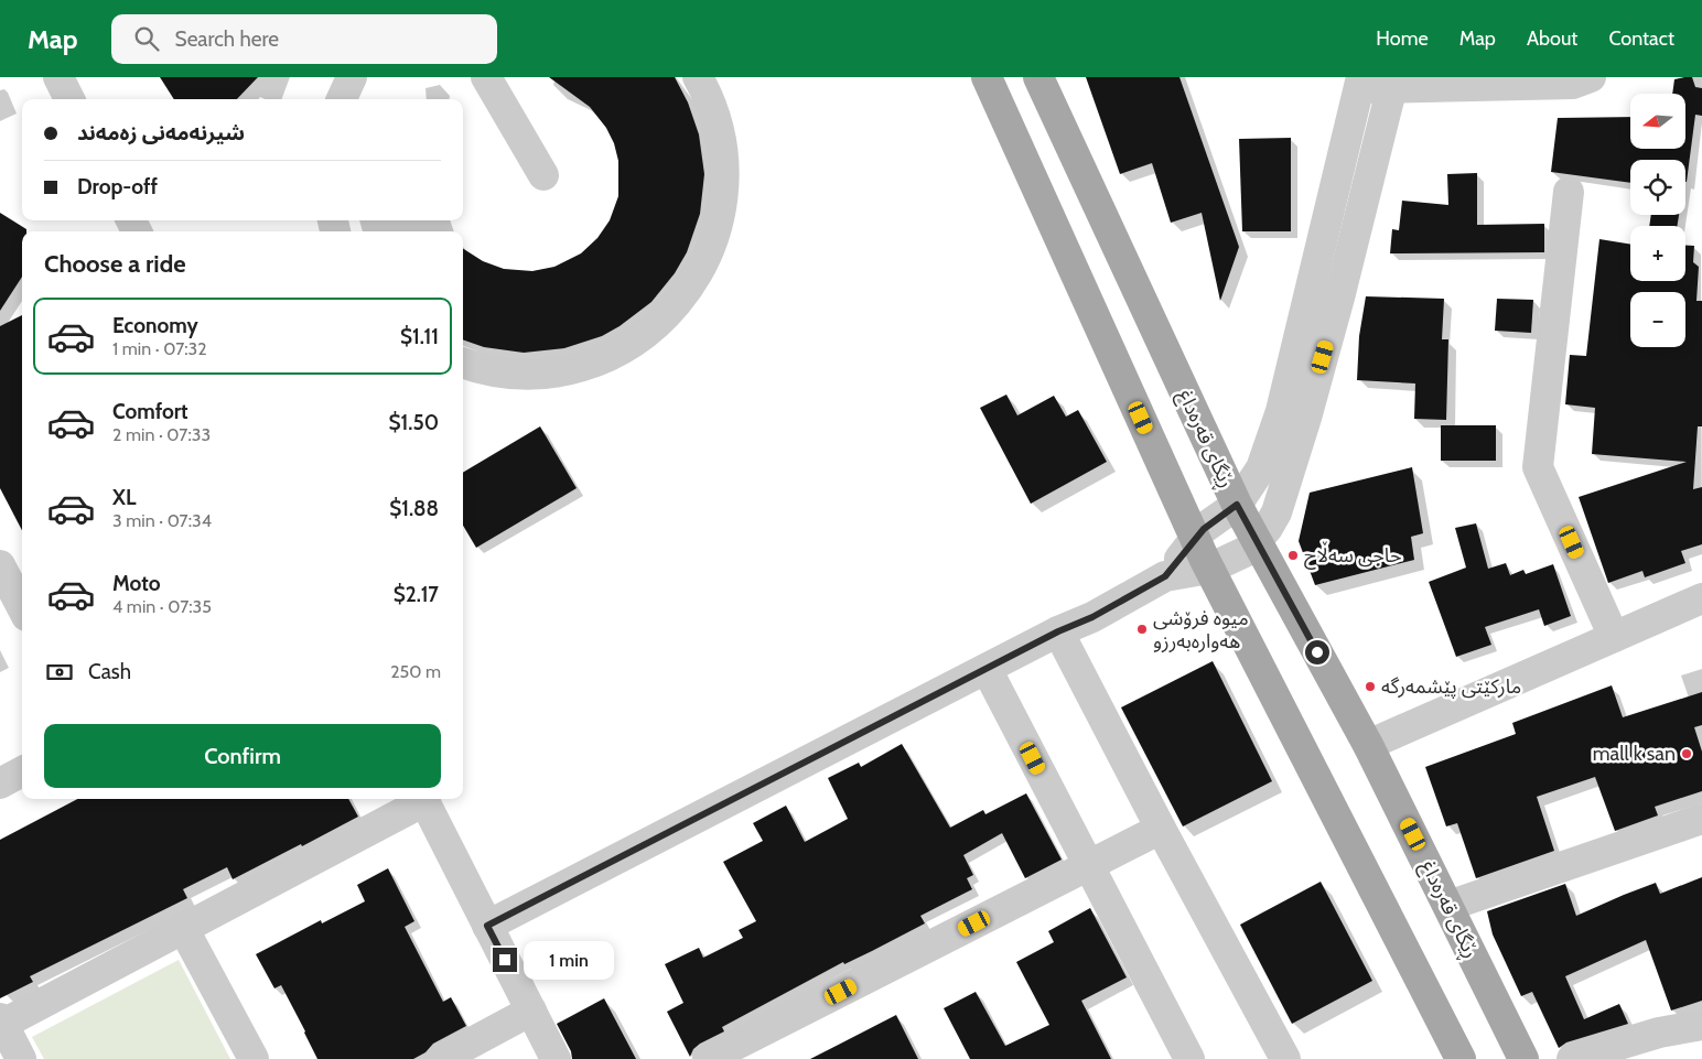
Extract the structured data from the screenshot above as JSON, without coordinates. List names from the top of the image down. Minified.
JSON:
{"streets":{"main road":["ڕێگای قەرەداغ"]},"places":["حاجی سەڵاح","میوە فرۆشی هەوارەبەرزو","مارکێتی پێشمەرگە","mall k san"],"north":"left","page":{"header":"Map","search":"Search here","nav":["Home","Map","About","Contact"],"map_buttons":["+","−"],"banner":["شیرنەمەنی زەمەند","Drop-off"],"heading":"Choose a ride","list":[{"name":"Economy","note":"1 min · 07:32","value":"$1.11"},{"name":"Comfort","note":"2 min · 07:33","value":"$1.50"},{"name":"XL","note":"3 min · 07:34","value":"$1.88"},{"name":"Moto","note":"4 min · 07:35","value":"$2.17"}],"pay":["Cash","250 m"],"buttons":"Confirm","bubble":"1 min"}}
